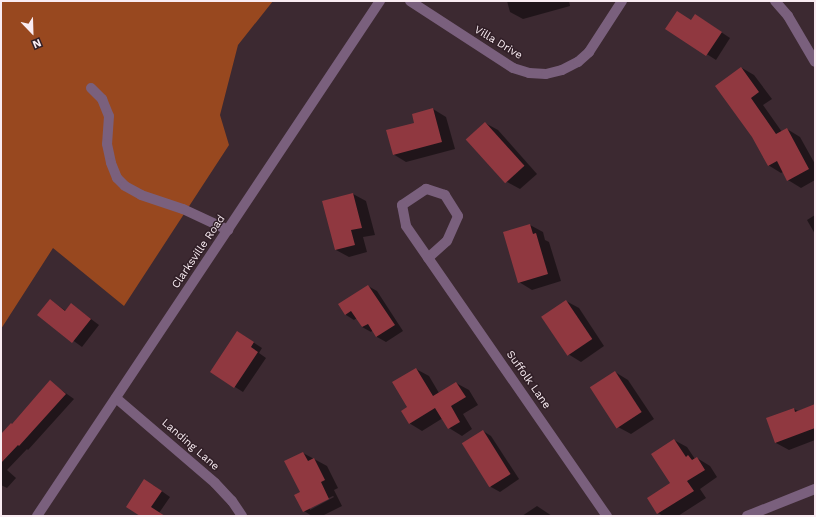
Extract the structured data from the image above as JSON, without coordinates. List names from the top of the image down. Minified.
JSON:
{"streets":{"street":["Villa Drive","Clarksville Road","Suffolk Lane","Landing Lane"]},"crossings":[["Clarksville Road","Landing Lane"]],"north":"bottom right"}
